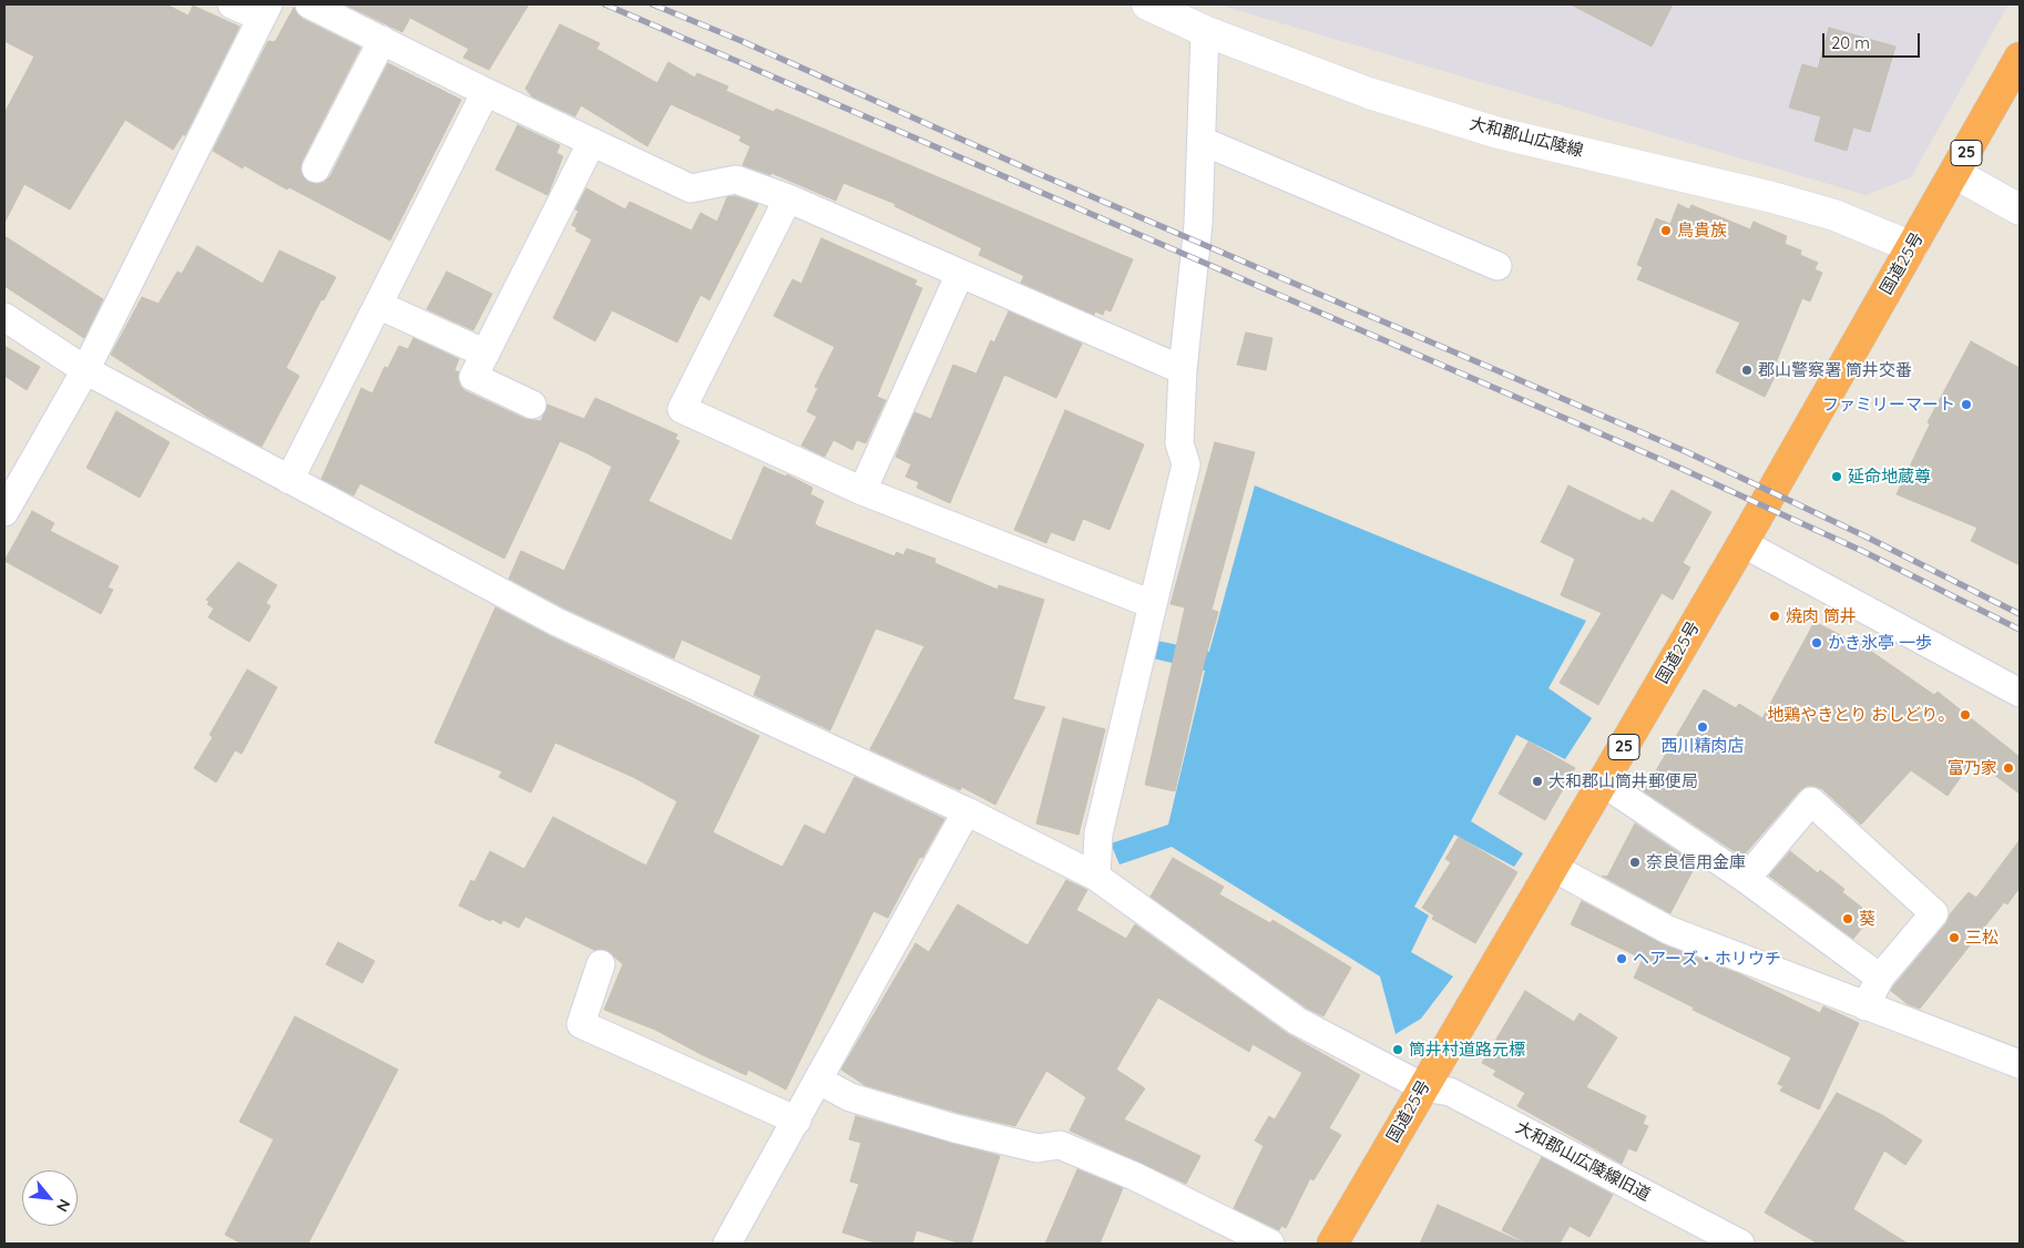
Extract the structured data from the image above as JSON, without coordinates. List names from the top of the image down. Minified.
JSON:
{"streets":{"highway":["25","国道25号"],"main road":["大和郡山広陵線"],"street":["大和郡山広陵線旧道"]},"crossings":[["大和郡山広陵線","国道25号"],["国道25号","大和郡山広陵線旧道"]],"places":["鳥貴族","郡山警察署 筒井交番","ファミリーマート","延命地蔵尊","焼肉 筒井","かき氷亭 一歩","地鶏やきとり おしどり。","西川精肉店","富乃家","大和郡山筒井郵便局","奈良信用金庫","葵","三松","ヘアーズ・ホリウチ","筒井村道路元標"],"scale_bar":"20 m","north":"bottom right"}
